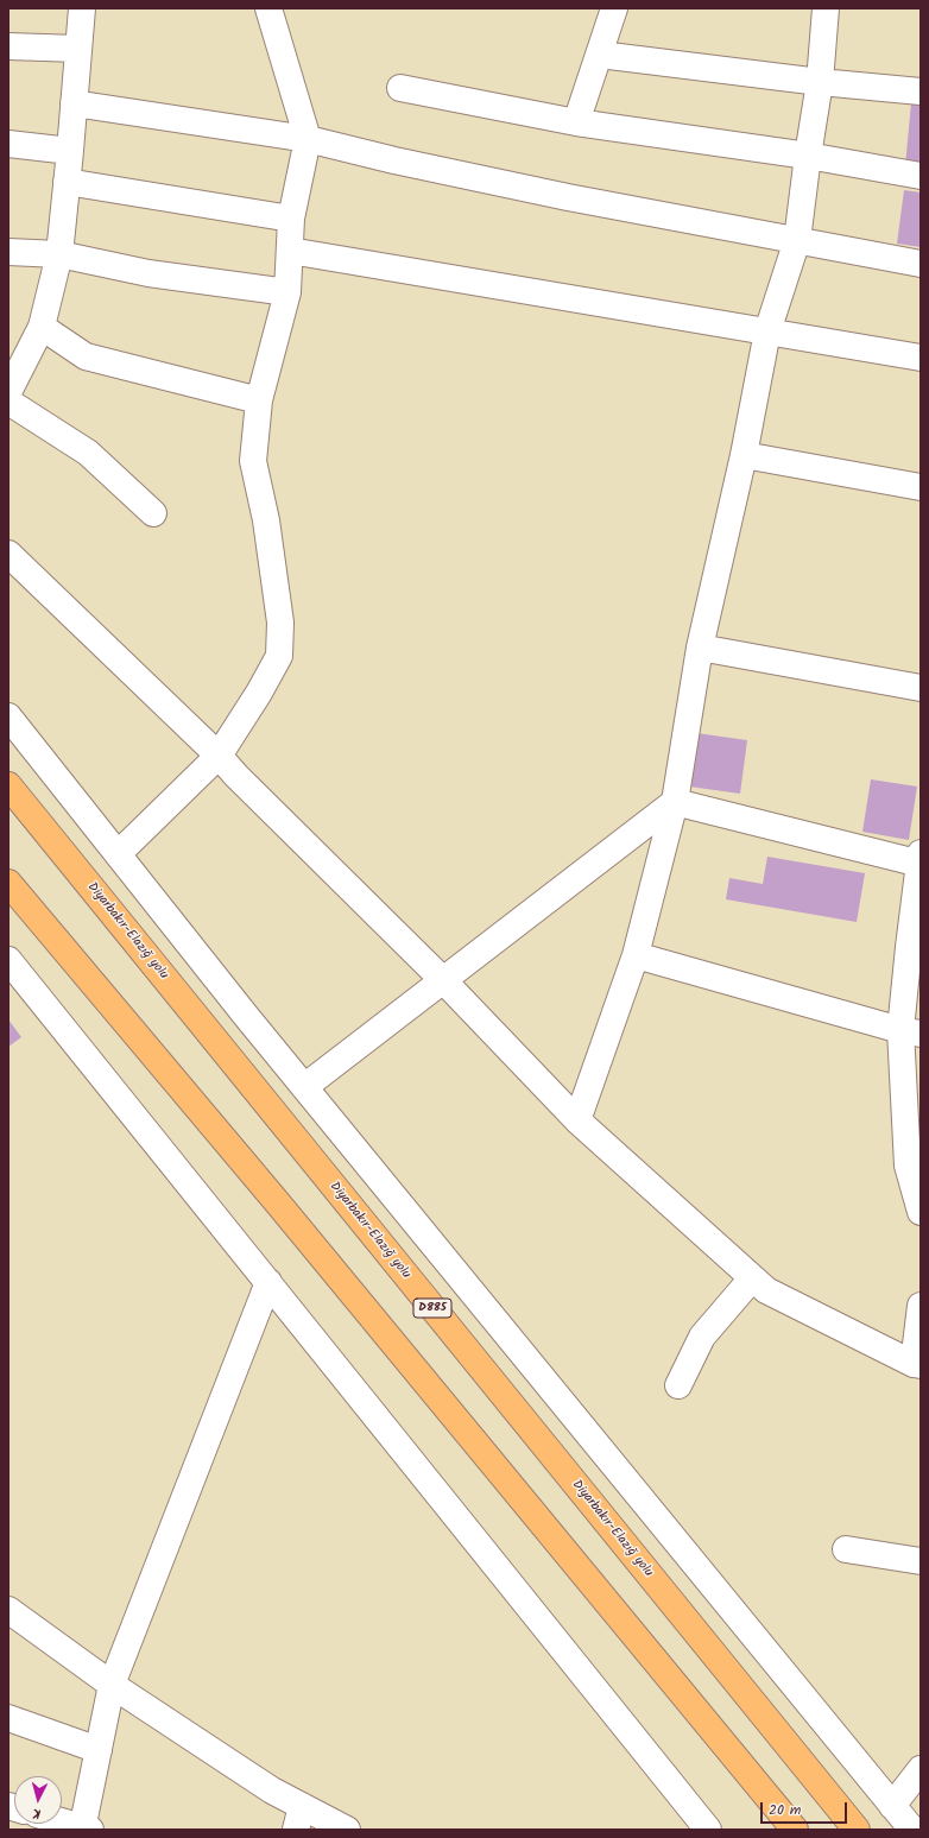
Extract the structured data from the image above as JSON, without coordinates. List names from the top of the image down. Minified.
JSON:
{"streets":{"highway":["Diyarbakır-Elazığ yolu","D885"]},"scale_bar":"20 m","north":"bottom"}
